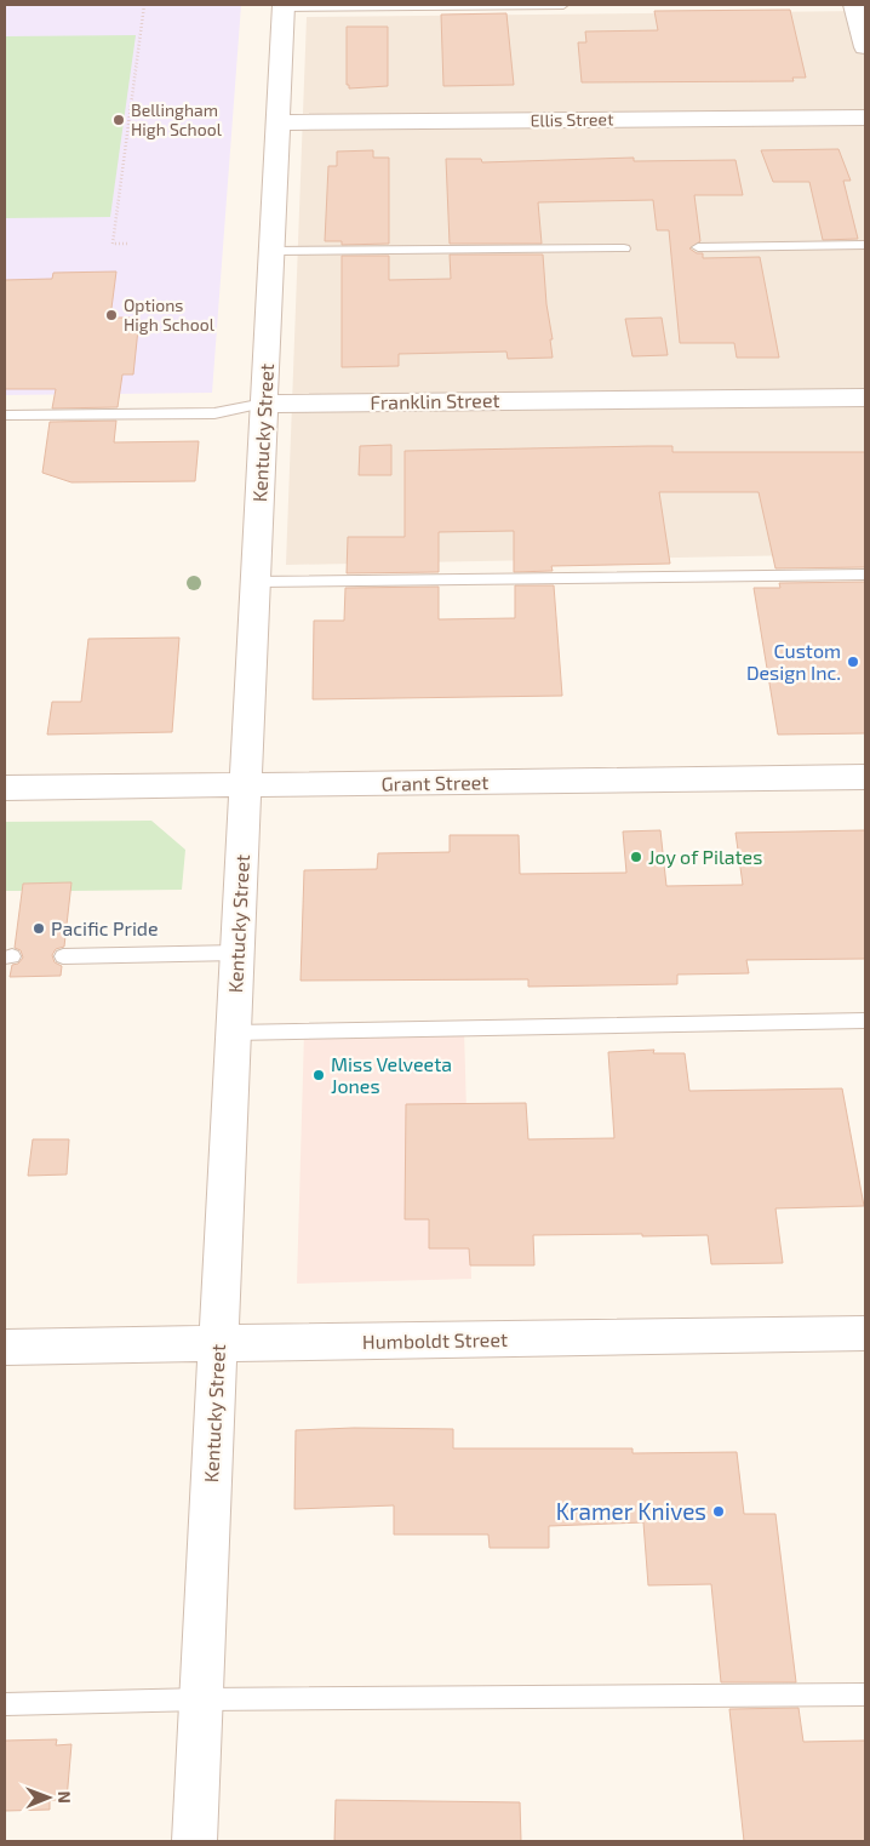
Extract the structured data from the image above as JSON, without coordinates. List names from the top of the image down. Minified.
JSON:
{"streets":{"street":["Ellis Street","Franklin Street","Kentucky Street","Grant Street","Humboldt Street"]},"crossings":[["Ellis Street","Kentucky Street"],["Franklin Street","Kentucky Street"],["Kentucky Street","Grant Street"],["Kentucky Street","Humboldt Street"]],"places":["Bellingham High School","Options High School","Custom Design Inc.","Joy of Pilates","Pacific Pride","Miss Velveeta Jones","Kramer Knives"],"north":"right"}
